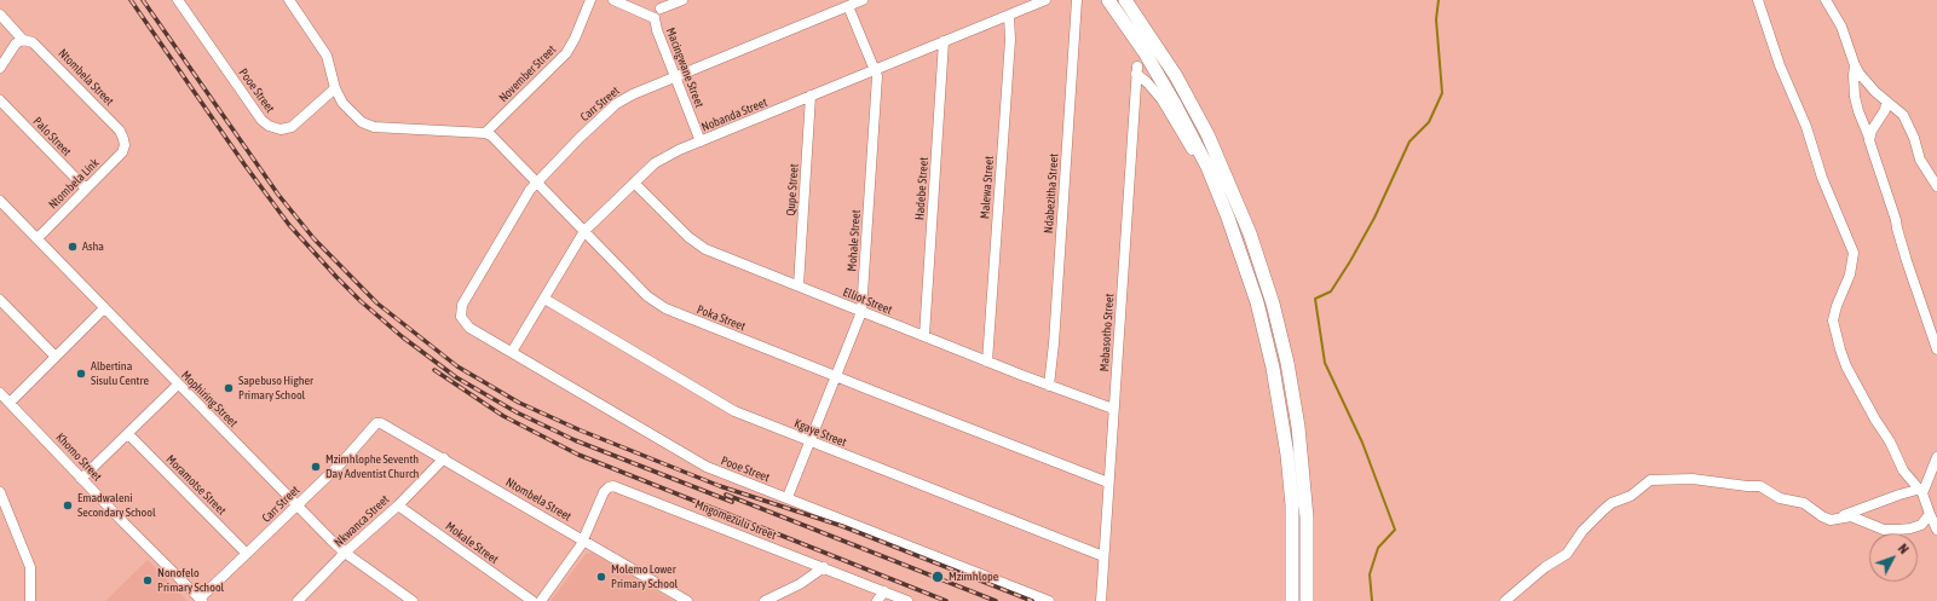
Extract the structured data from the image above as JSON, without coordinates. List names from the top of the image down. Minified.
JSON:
{"streets":{"street":["Macingwane Street","November Street","Ntombela Street","Pooe Street","Carr Street","Nobanda Street","Palo Street","Ntombela Link","Malewa Street","Hadebe Street","Qupe Street","Ndabezitha Street","Mohale Street","Elliot Street","Poka Street","Mabasotho Street","Mophiring Street","Kgaye Street","Khomo Street","Moramotse Street","Mngomezulu Street","Nkwanca Street","Mokale Street"]},"crossings":[["Macingwane Street","Carr Street"],["Macingwane Street","Nobanda Street"],["November Street","Poka Street"],["Ntombela Street","Carr Street"],["Ntombela Street","Ntombela Link"],["Ntombela Street","Mngomezulu Street"],["Ntombela Street","Nkwanca Street"],["Pooe Street","Carr Street"],["Pooe Street","Nobanda Street"],["Pooe Street","Mohale Street"],["Carr Street","Mohale Street"],["Carr Street","Poka Street"],["Carr Street","Mophiring Street"],["Carr Street","Khomo Street"],["Carr Street","Moramotse Street"],["Nobanda Street","Malewa Street"],["Nobanda Street","Hadebe Street"],["Nobanda Street","Qupe Street"],["Nobanda Street","Mohale Street"],["Nobanda Street","Elliot Street"],["Nobanda Street","Poka Street"],["Nobanda Street","Kgaye Street"],["Palo Street","Ntombela Link"],["Ntombela Link","Mophiring Street"],["Malewa Street","Elliot Street"],["Hadebe Street","Elliot Street"],["Qupe Street","Elliot Street"],["Ndabezitha Street","Elliot Street"],["Mohale Street","Elliot Street"],["Mohale Street","Poka Street"],["Mohale Street","Kgaye Street"],["Elliot Street","Mabasotho Street"],["Poka Street","Mabasotho Street"],["Mabasotho Street","Kgaye Street"],["Mophiring Street","Nkwanca Street"],["Nkwanca Street","Mokale Street"]],"places":["Asha","Albertina Sisulu Centre","Sapebuso Higher Primary School","Mzimhlophe Seventh Day Adventist Church","Emadwaleni Secondary School","Molemo Lower Primary School","Mzimhlope","Nonofelo Primary School"],"north":"top right"}
